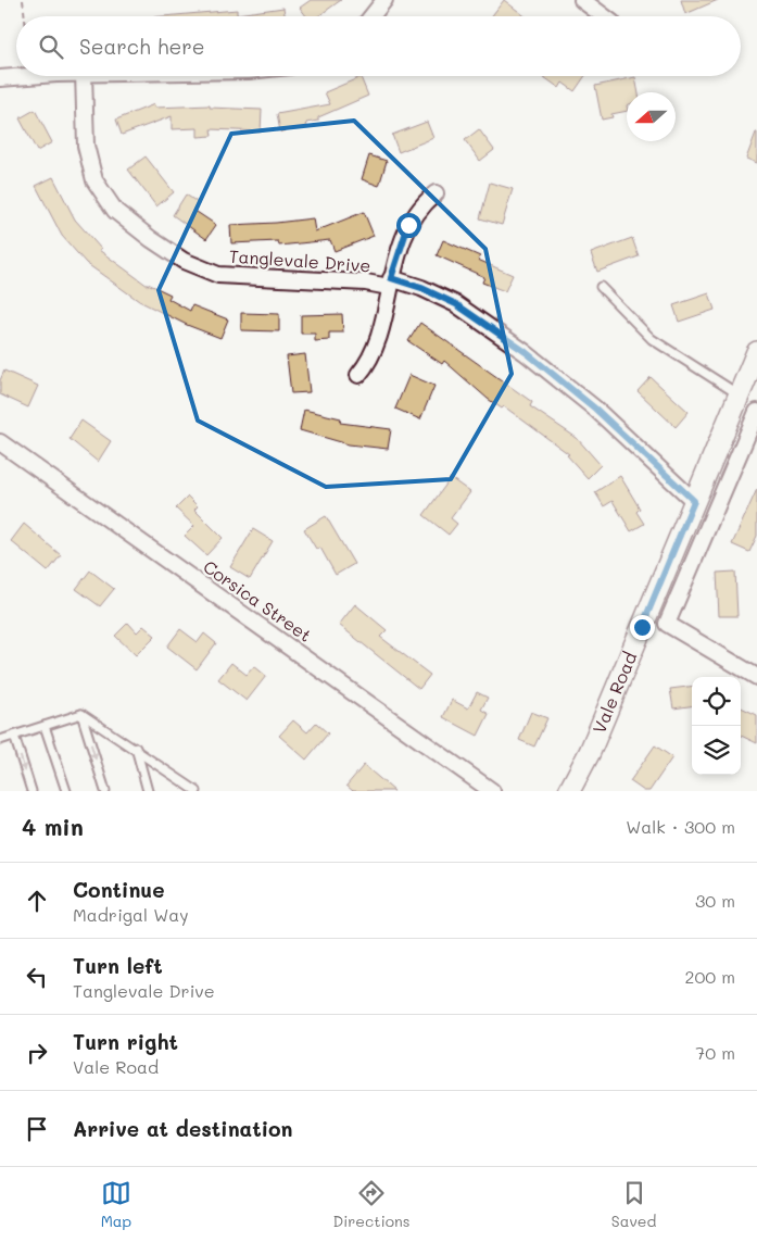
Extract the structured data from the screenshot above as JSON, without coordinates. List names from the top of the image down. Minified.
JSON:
{"streets":{"main road":["Vale Road"],"street":["Tanglevale Drive","Corsica Street"]},"crossings":[["Tanglevale Drive","Vale Road"]],"north":"left","page":{"search":"Search here","heading":["4 min","Walk · 300 m"],"list":[["Continue","Madrigal Way","30 m"],["Turn left","Tanglevale Drive","200 m"],["Turn right","Vale Road","70 m"],"Arrive at destination"],"nav":["Map","Directions","Saved"]}}
